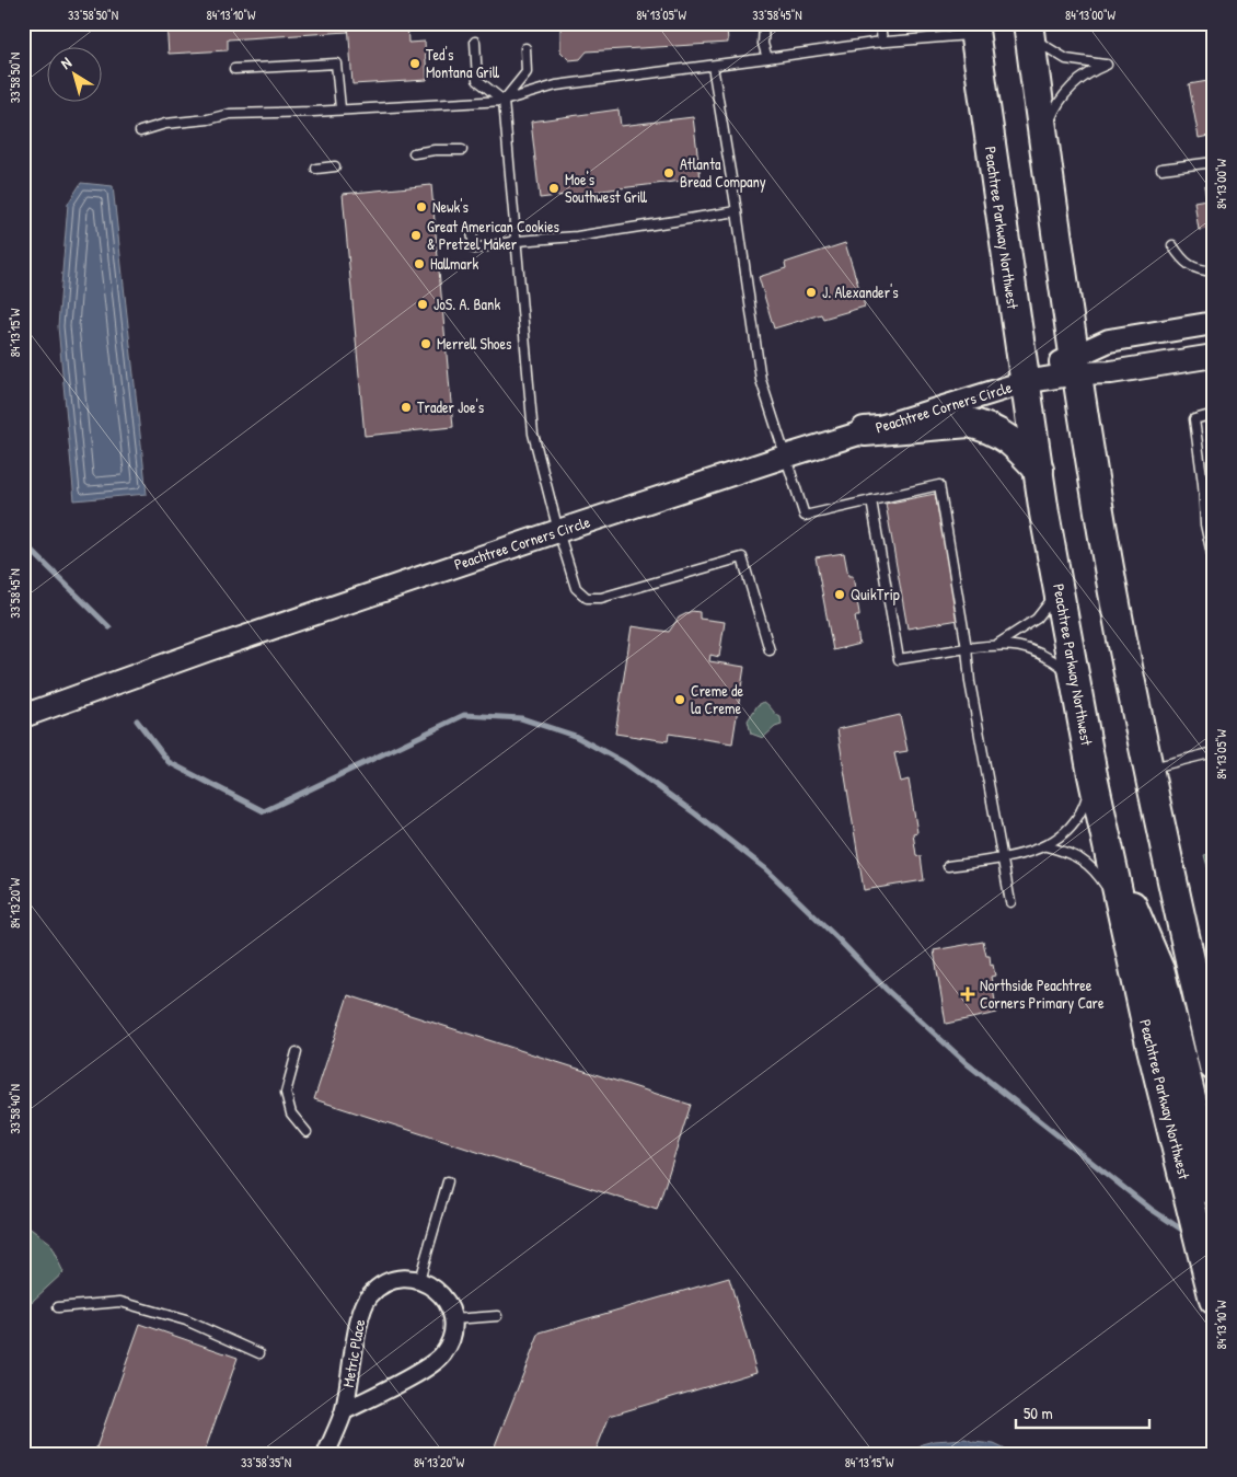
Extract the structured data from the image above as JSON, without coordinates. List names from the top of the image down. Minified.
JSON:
{"streets":{"highway":["Peachtree Parkway Northwest"],"street":["Peachtree Corners Circle","Metric Place"]},"crossings":[["Peachtree Parkway Northwest","Peachtree Corners Circle"]],"places":{"other":["Ted's Montana Grill","Atlanta Bread Company","Moe's Southwest Grill","Newk's","Great American Cookies & Pretzel Maker","Hallmark","J. Alexander's","JoS. A. Bank","Merrell Shoes","Trader Joe's","QuikTrip","Creme de la Creme"],"health":["Northside Peachtree Corners Primary Care"]},"scale_bar":"50 m","north":"top left","coordinates":["33°58'50\"N","84°13'10\"W","84°13'05\"W","33°58'45\"N","84°13'00\"W","84°13'15\"W","84°13'20\"W","33°58'40\"N","33°58'35\"N"]}
